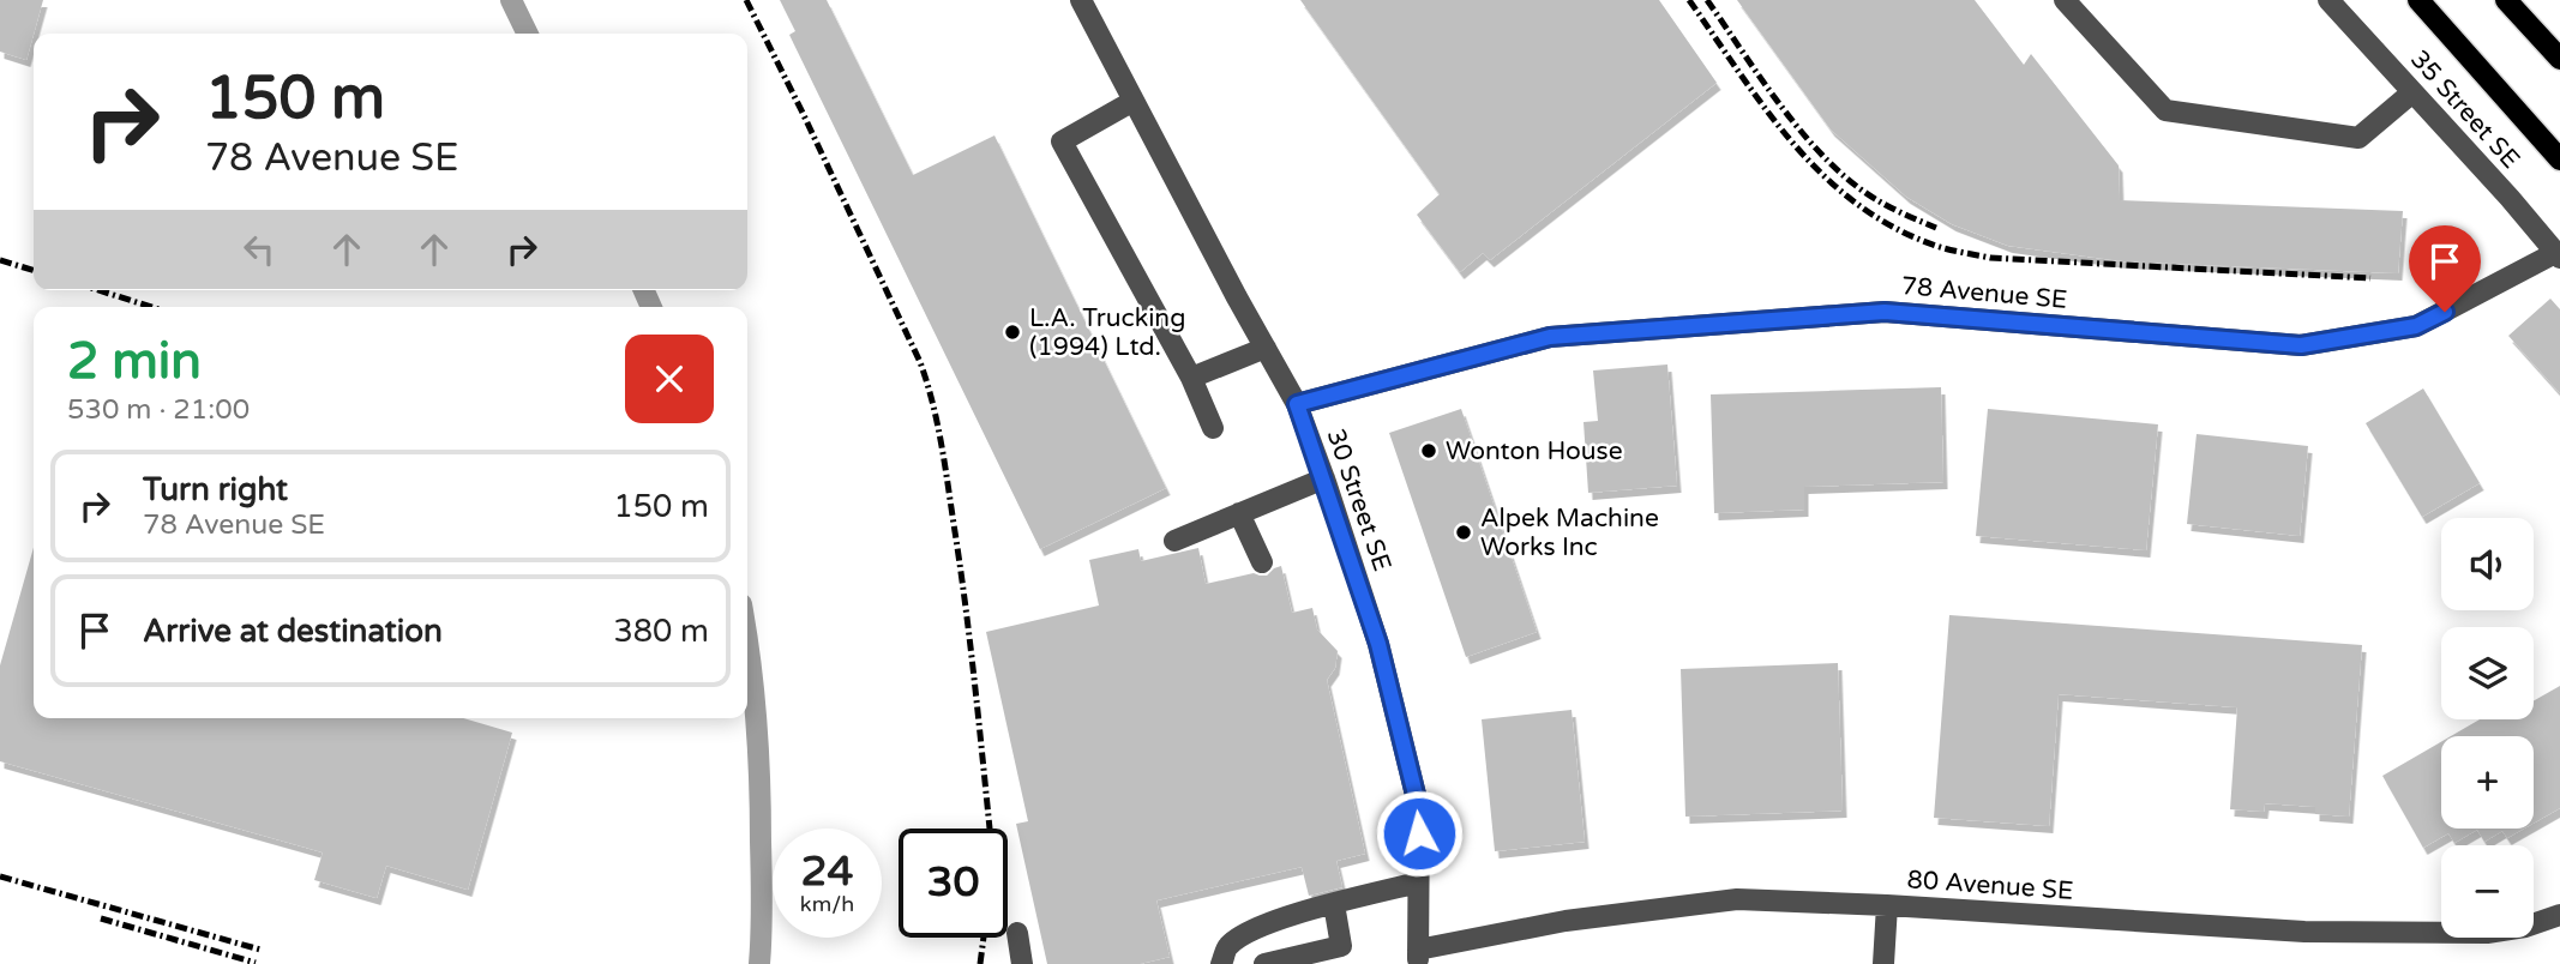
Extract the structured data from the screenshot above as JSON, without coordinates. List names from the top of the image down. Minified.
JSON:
{"streets":{"street":["35 Street SE","78 Avenue SE","30 Street SE","80 Avenue SE"]},"crossings":[["35 Street SE","78 Avenue SE"],["78 Avenue SE","30 Street SE"],["30 Street SE","80 Avenue SE"]],"places":["L.A. Trucking (1994) Ltd.","Wonton House","Alpek Machine Works Inc"],"page":{"turn":["150 m","78 Avenue SE"],"heading":["2 min","530 m · 21:00"],"list":[{"name":"Turn right","note":"78 Avenue SE","value":"150 m"},{"name":"Arrive at destination","value":"380 m"}],"map_buttons":["+","−"],"speed":"24 km/h","limit":"30"}}
